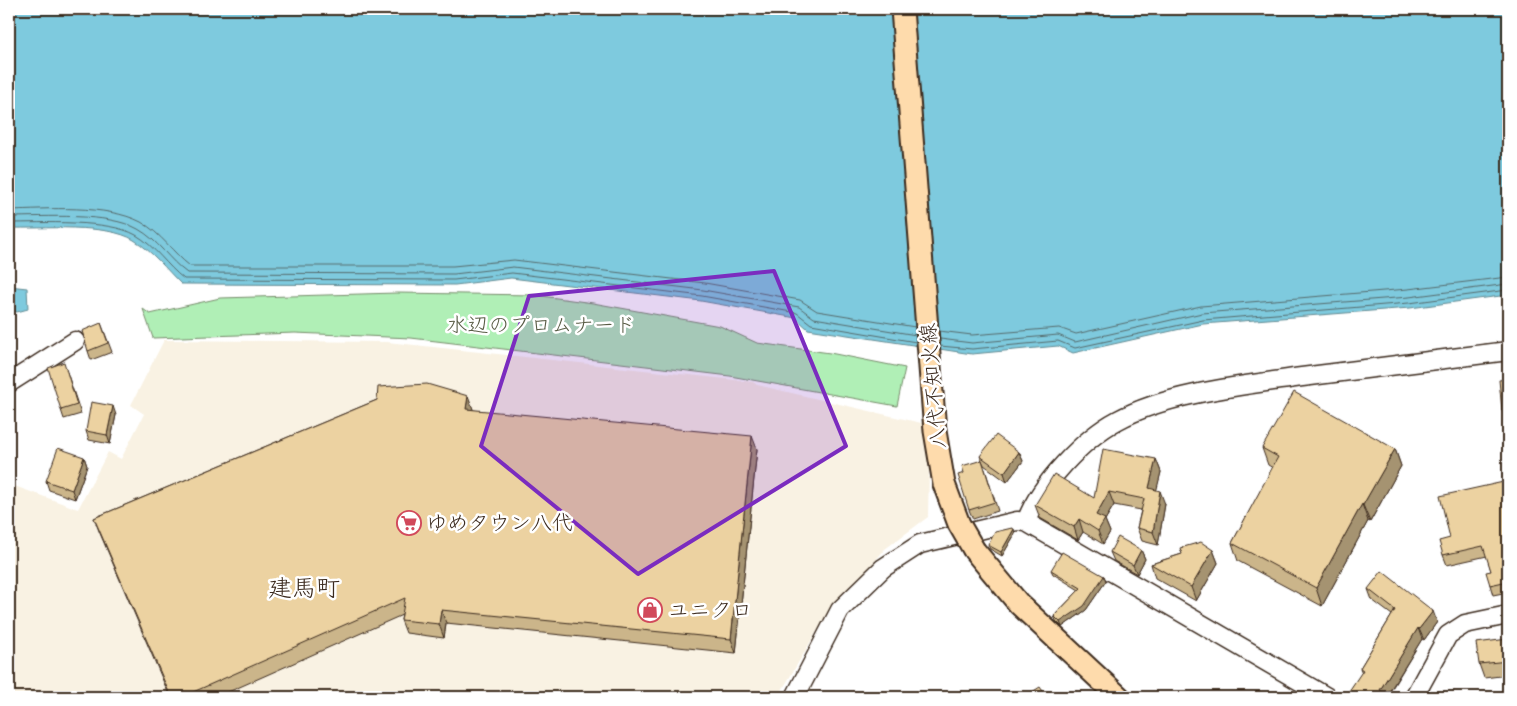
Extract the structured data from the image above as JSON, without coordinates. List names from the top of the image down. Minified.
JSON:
{"streets":{"main road":["八代不知火線"]},"districts":["建馬町"],"parks":["水辺のプロムナード"],"places":{"supermarket":["ゆめタウン八代"],"shop":["ユニクロ"]}}
